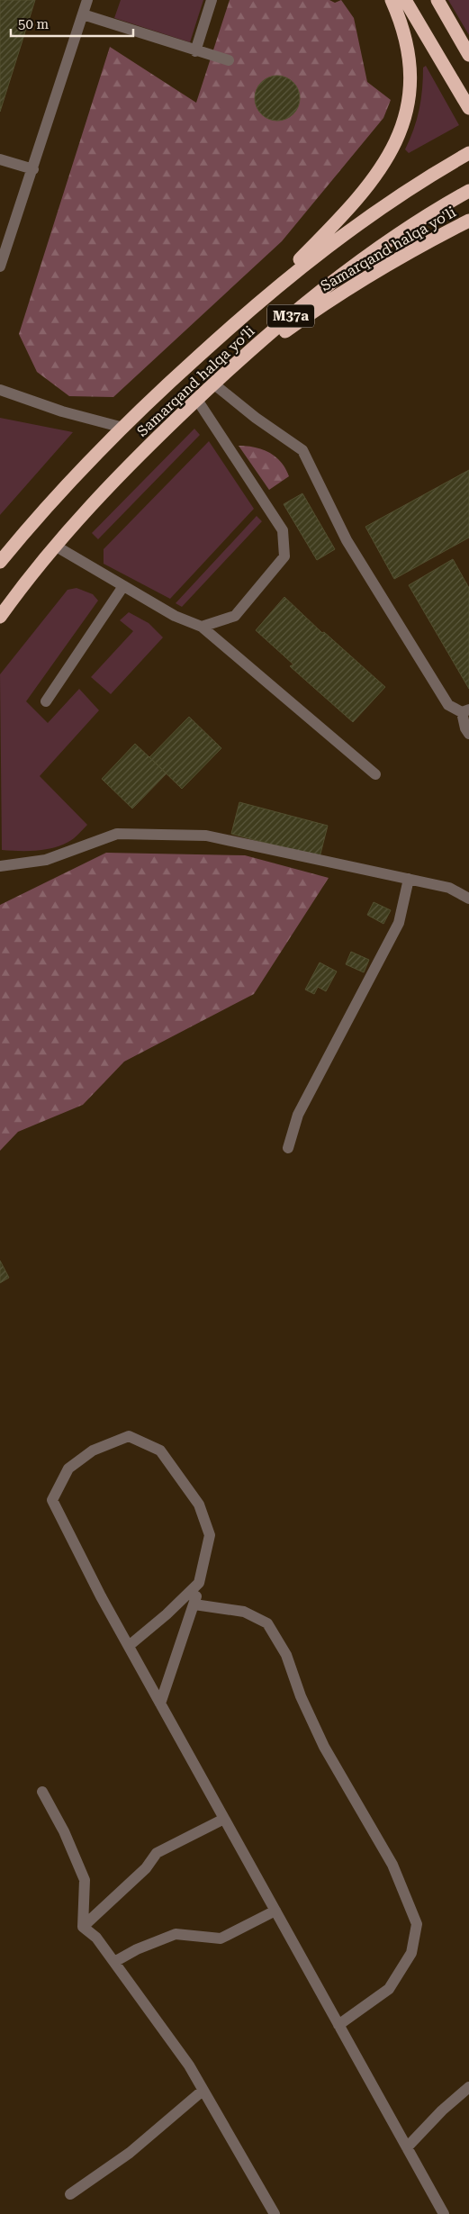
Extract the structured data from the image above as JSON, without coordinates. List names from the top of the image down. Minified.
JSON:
{"streets":{"highway":["Samarqand halqa yo'li","M37a","Samarqand halqa yoʻli"]},"crossings":[["Samarqand halqa yo'li","Samarqand halqa yoʻli"]],"scale_bar":"50 m"}
